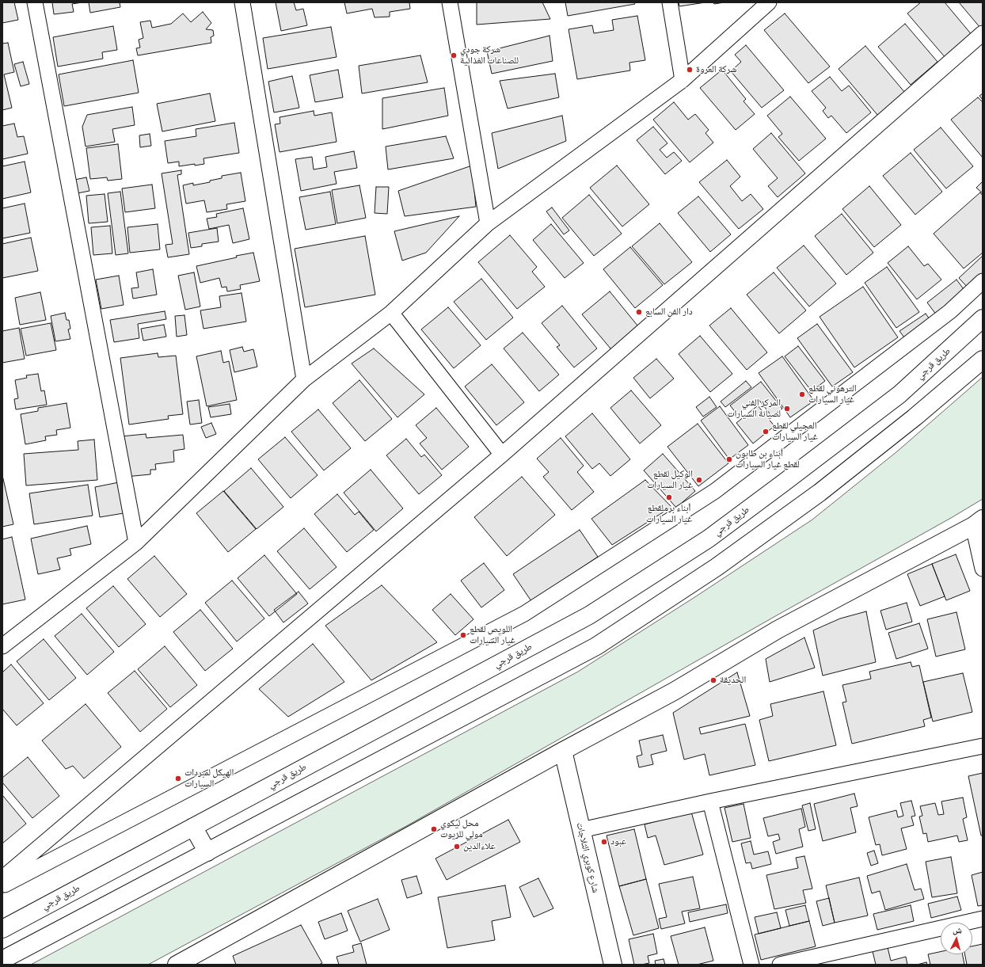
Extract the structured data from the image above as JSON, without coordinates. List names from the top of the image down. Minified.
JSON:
{"streets":{"main road":["طريق قرجي","شارع كوبري الثلاجات"]},"places":["شركة جودي للصناعات الغذائية","شركة العروة","دار الفن السابع","الترهوني لقطع غيار السيارات","المركز الفني لصيانة السيارات","العجيلي لقطع غيار السيارات","أبناء بن طابون لقطع غيار السيارات","الوكيل لقطع غيار السيارات","أبناء برملقطع غيار السيارات","اللويص لقطع غيار السيارات","الحديقة","الهيكل لمبردات السيارات","محل ليكوي مولي للزيوت","عبود","علاءالدين"],"north":"top"}
